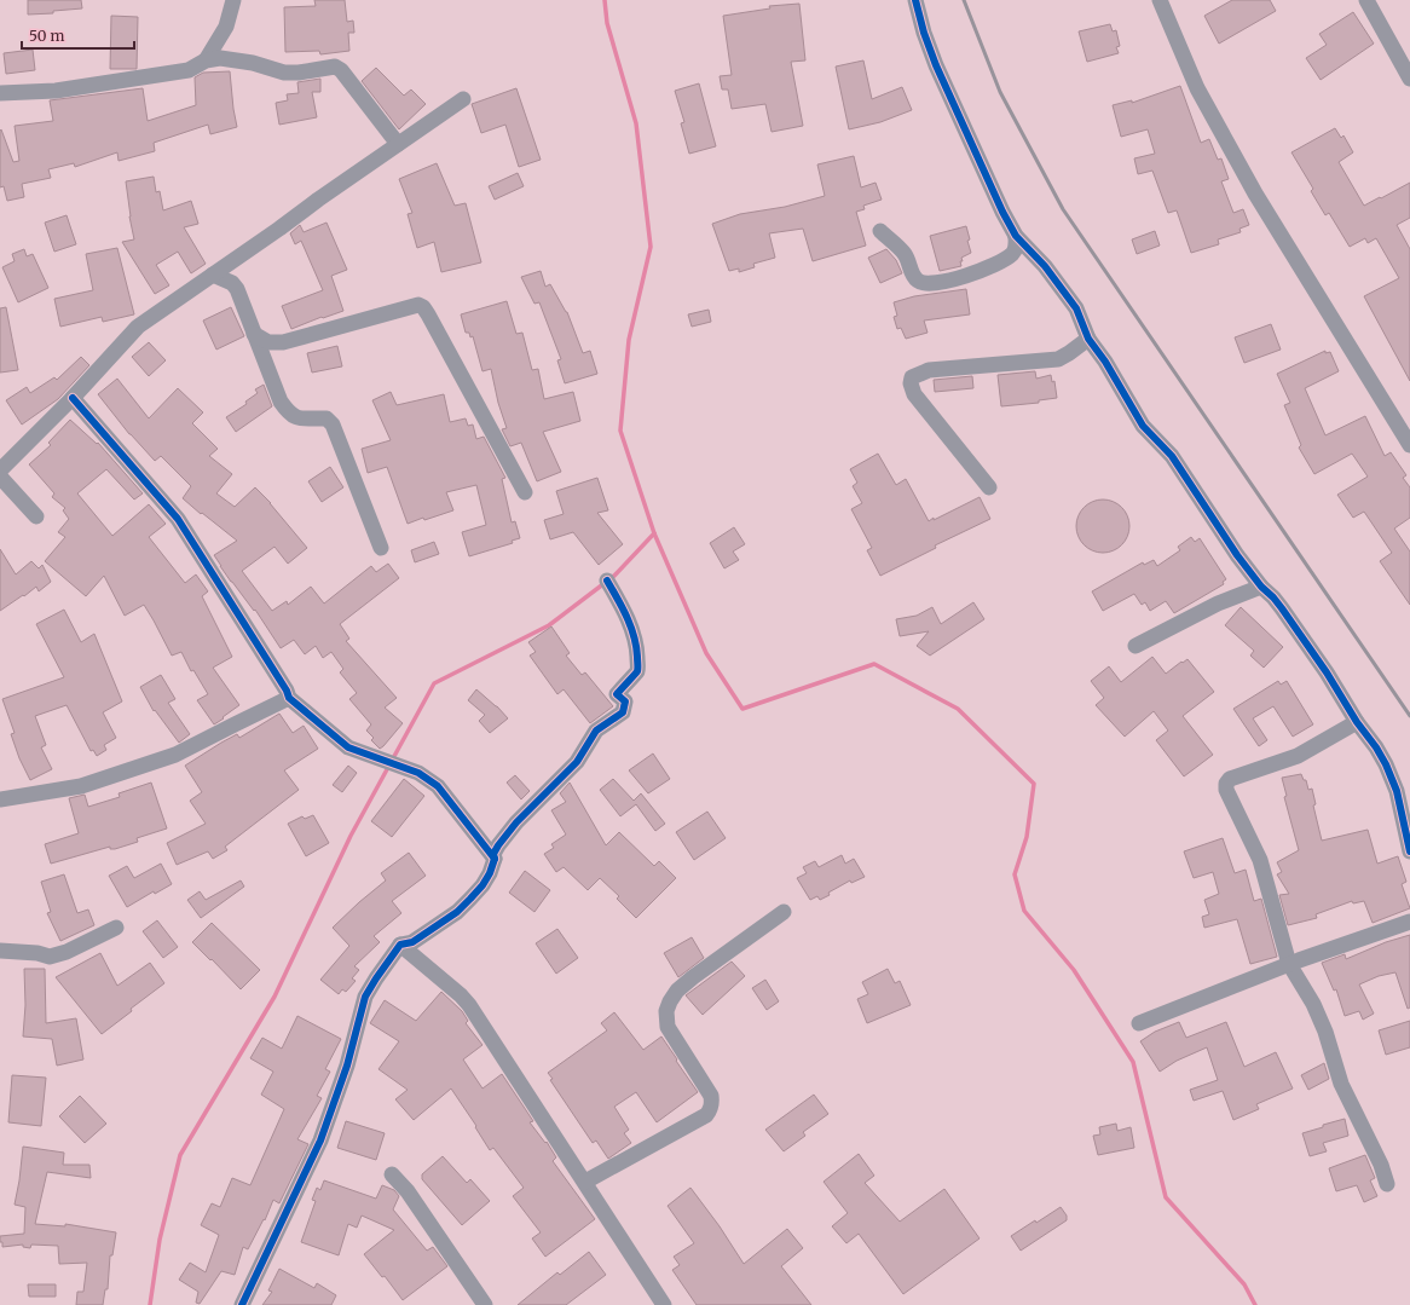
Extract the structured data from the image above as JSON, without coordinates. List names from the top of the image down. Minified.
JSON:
{"scale_bar":"50 m"}
